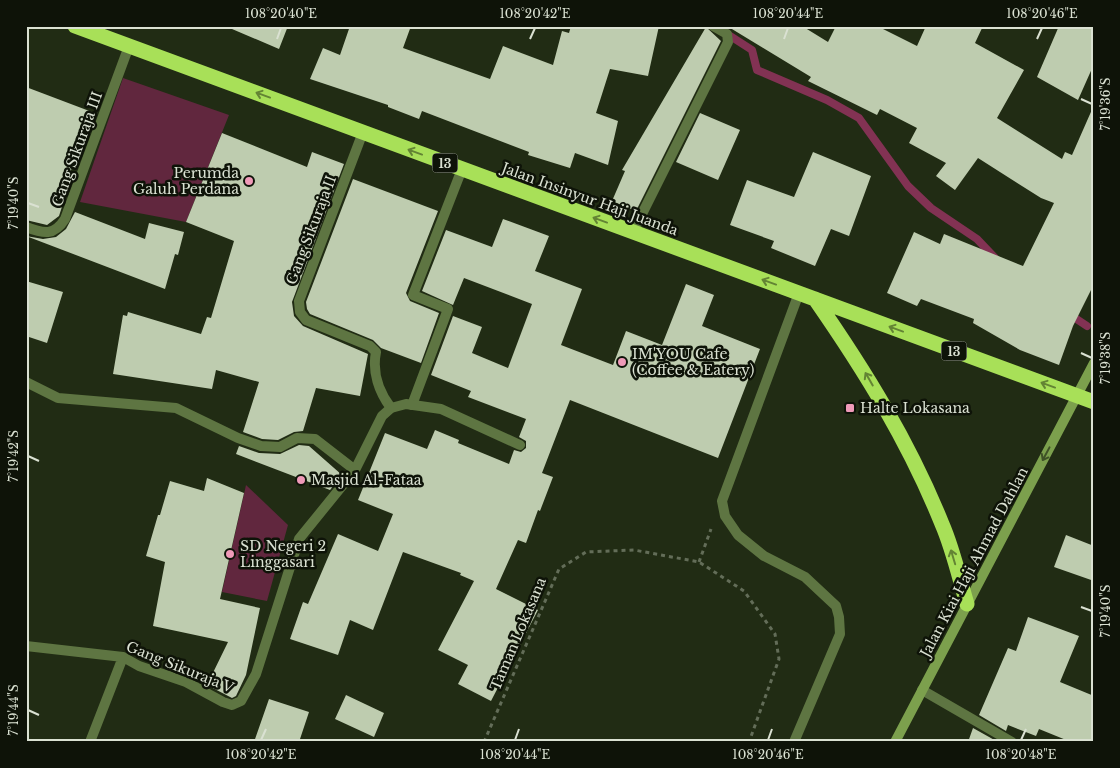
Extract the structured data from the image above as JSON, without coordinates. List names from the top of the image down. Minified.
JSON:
{"streets":{"highway":["13","Jalan Insinyur Haji Juanda"],"main road":["Jalan Kiai Haji Ahmad Dahlan"],"street":["Gang Sikuraja III","Gang Sikuraja II","Gang Sikuraja V"],"path":["Taman Lokasana"]},"crossings":[["Gang Sikuraja III","Jalan Insinyur Haji Juanda"],["Jalan Insinyur Haji Juanda","Gang Sikuraja II"],["Jalan Insinyur Haji Juanda","Jalan Kiai Haji Ahmad Dahlan"],["Gang Sikuraja II","Gang Sikuraja V"]],"one_way":["Jalan Insinyur Haji Juanda","Jalan Kiai Haji Ahmad Dahlan"],"places":{"other":["Perumda Galuh Perdana","IM'YOU Cafe (Coffee & Eatery)","Masjid Al-Fataa","SD Negeri 2 Linggasari"],"transit":["Halte Lokasana"]},"coordinates":["108°20'40\"E","108°20'42\"E","108°20'44\"E","108°20'46\"E","7°19'36\"S","7°19'40\"S","7°19'38\"S","7°19'42\"S","7°19'44\"S","108°20'48\"E"]}
